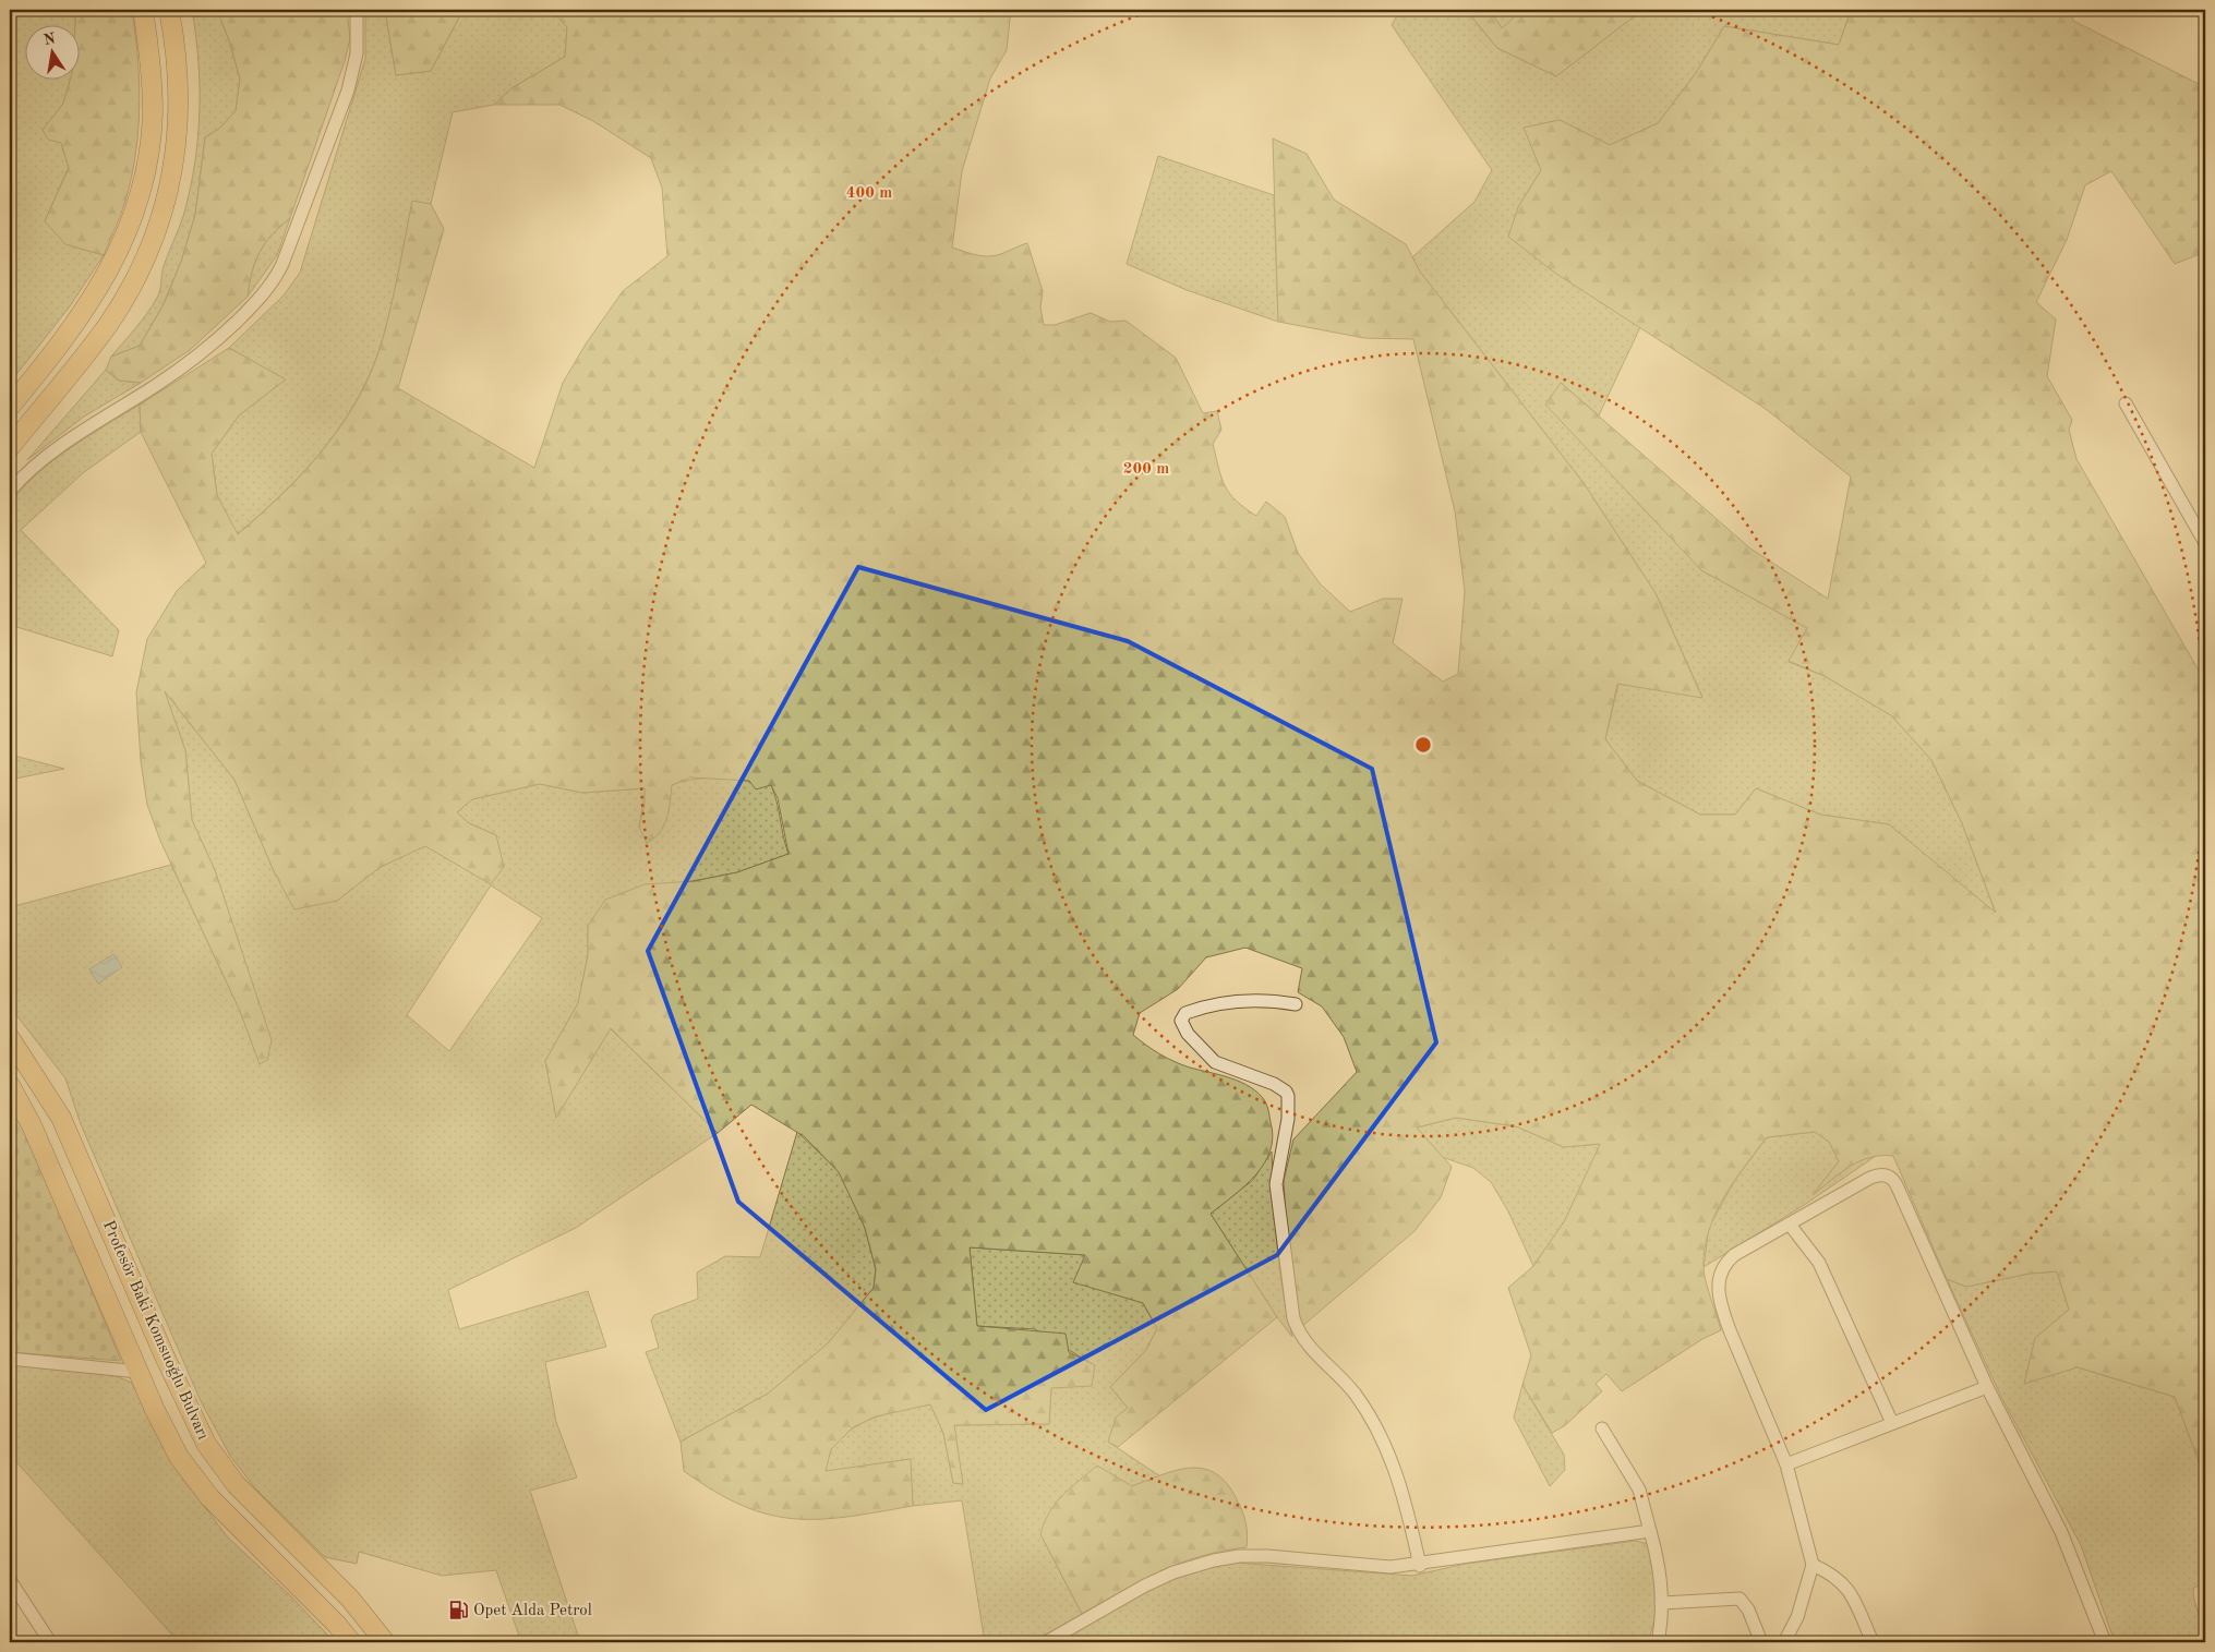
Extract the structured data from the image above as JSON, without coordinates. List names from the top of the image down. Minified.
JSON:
{"streets":{"main road":["Profesör Baki Komsuoğlu Bulvarı"]},"places":{"fuel station":["Opet Alda Petrol"]},"north":"top","rings":["400 m","200 m"]}
